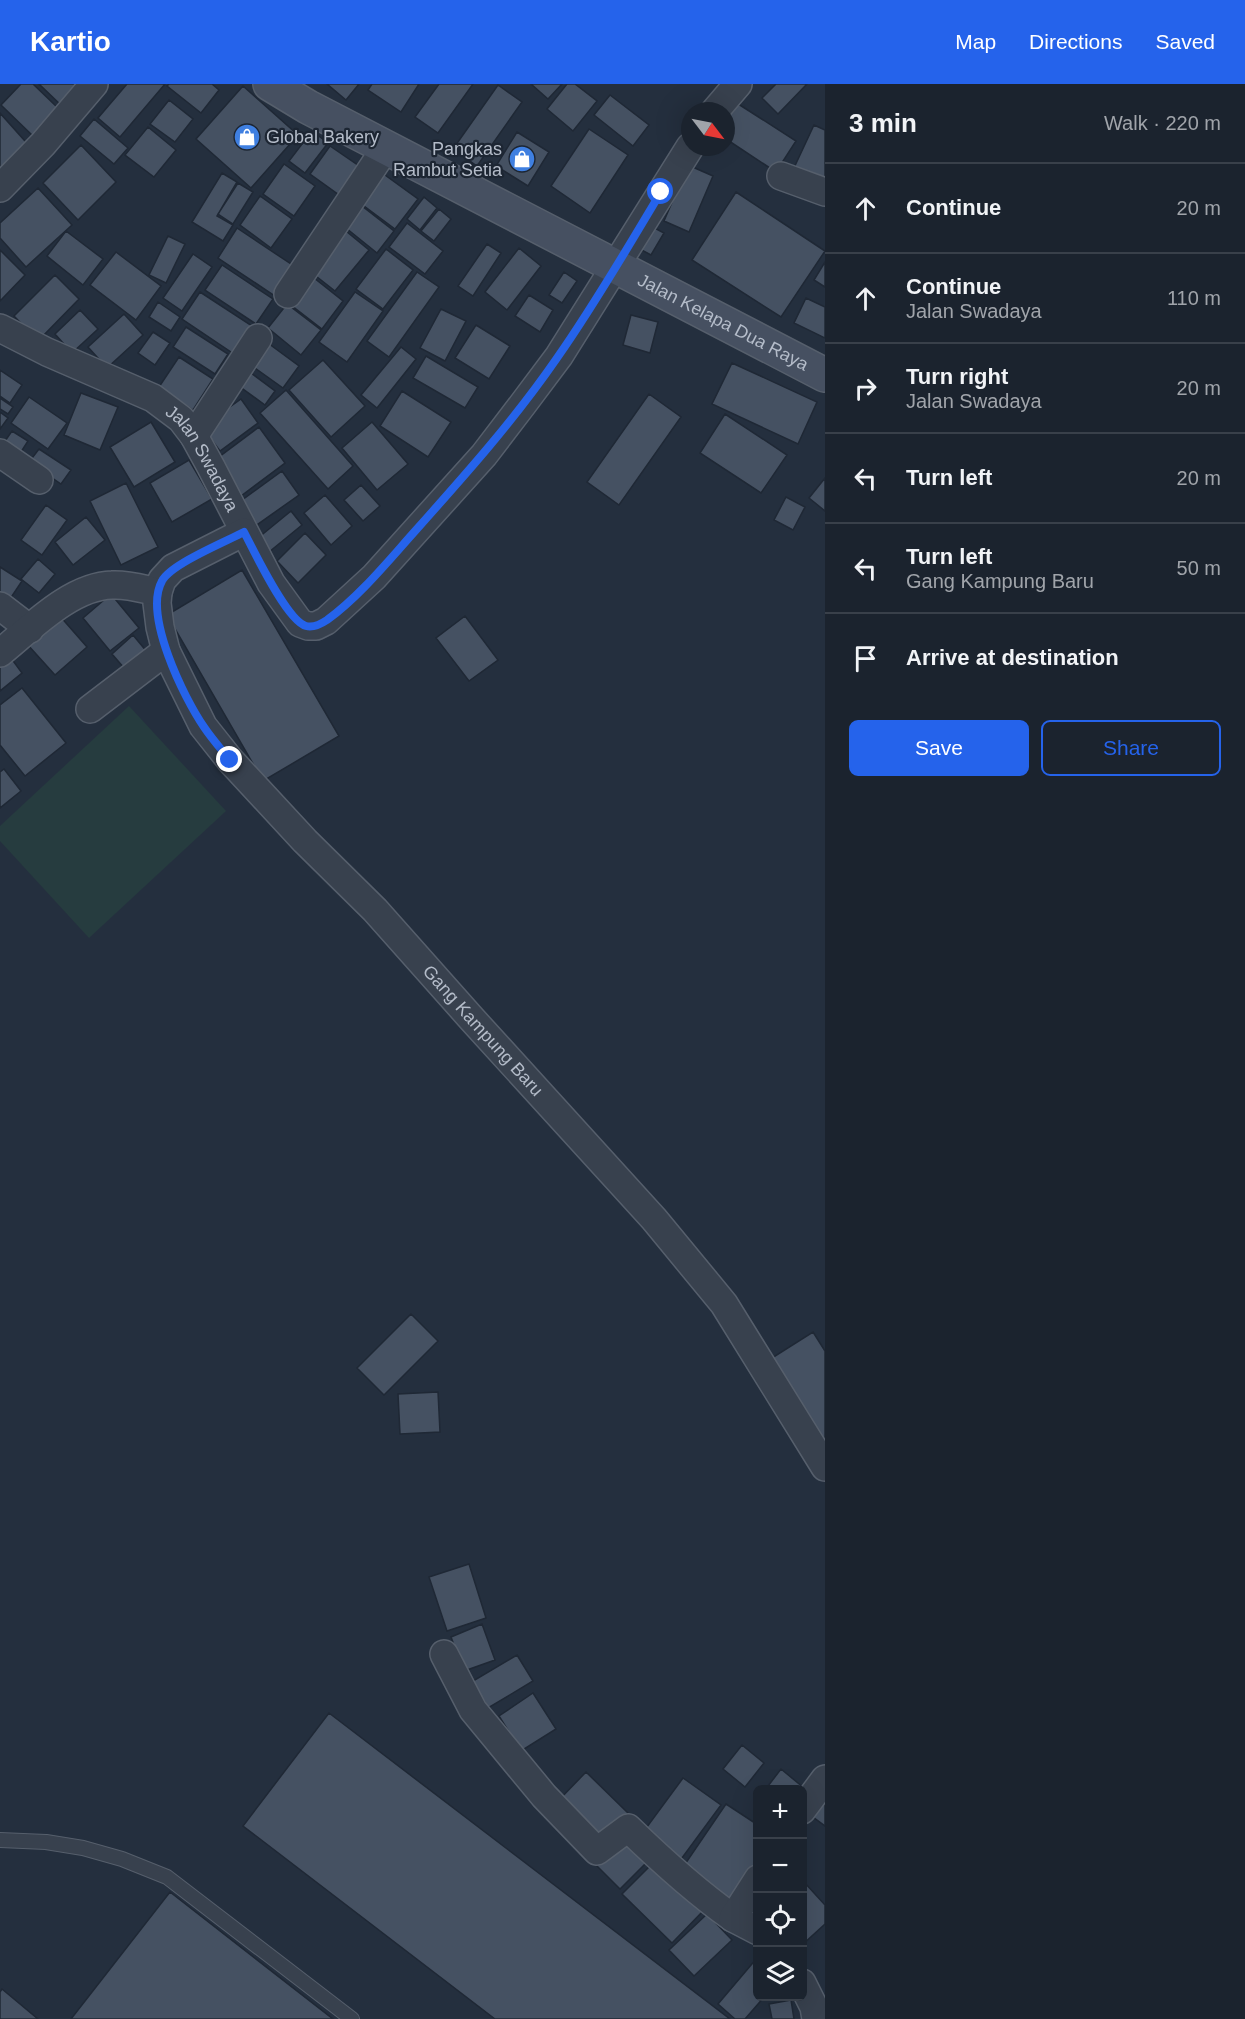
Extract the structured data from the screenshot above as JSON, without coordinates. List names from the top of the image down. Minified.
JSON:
{"streets":{"main road":["Jalan Kelapa Dua Raya"],"street":["Jalan Swadaya","Gang Kampung Baru"]},"crossings":[["Jalan Kelapa Dua Raya","Jalan Swadaya"]],"places":{"shop":["Global Bakery","Pangkas Rambut Setia"]},"north":"bottom right","page":{"header":"Kartio","nav":["Map","Directions","Saved"],"heading":["3 min","Walk · 220 m"],"list":[["Continue","20 m"],["Continue","Jalan Swadaya","110 m"],["Turn right","Jalan Swadaya","20 m"],["Turn left","20 m"],["Turn left","Gang Kampung Baru","50 m"],"Arrive at destination"],"buttons":["Save","Share"],"map_buttons":["+","−"]}}
